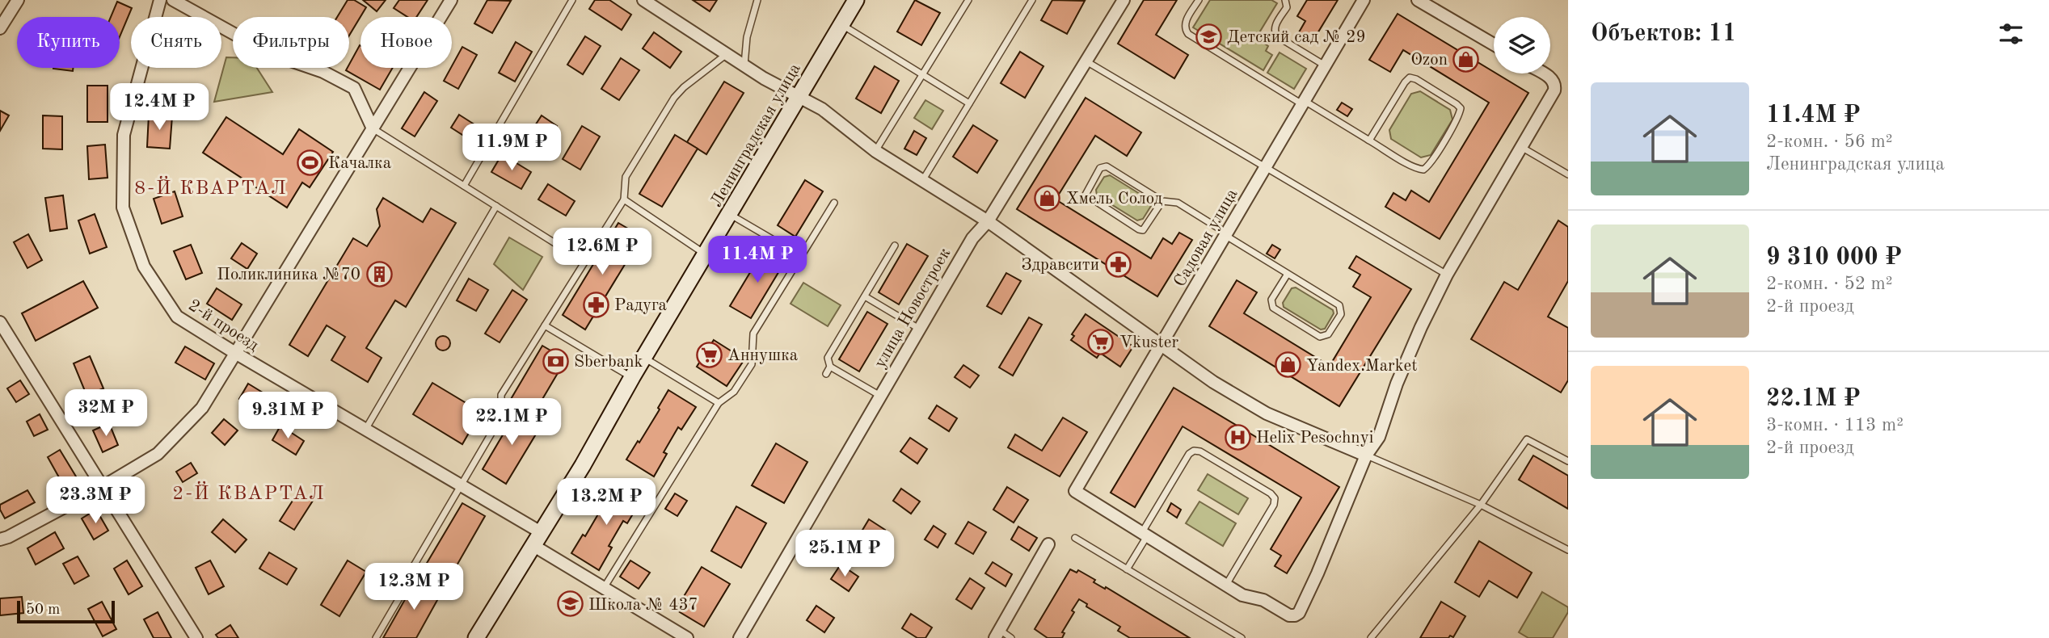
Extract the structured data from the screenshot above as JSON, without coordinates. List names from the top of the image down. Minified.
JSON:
{"streets":{"main road":["Ленинградская улица"],"street":["Садовая улица","улица Новостроек","2-й проезд"]},"crossings":[["Ленинградская улица","2-й проезд"]],"districts":["8-Й КВАРТАЛ","2-Й КВАРТАЛ"],"places":{"school or university":["Детский сад № 29","Школа № 437"],"shop":["Ozon","Хмель Солод","Yandex.Market"],"sports":["Качалка"],"pharmacy":["Здравсити","Радуга"],"building":["Поликлиника №70"],"supermarket":["Vkuster","Аннушка"],"bank":["Sberbank"],"hospital":["Helix Pesochnyi"]},"scale_bar":"50 m","page":{"heading":"Объектов: 11","chip":["Купить","Снять","Фильтры","Новое"],"list":[{"name":"11.4M ₽","note":"2-комн. · 56 m² · Ленинградская улица"},{"name":"9 310 000 ₽","note":"2-комн. · 52 m² · 2-й проезд"},{"name":"22.1M ₽","note":"3-комн. · 113 m² · 2-й проезд"}],"price":["12.4M ₽","11.9M ₽","12.6M ₽","11.4M ₽","32M ₽","9.31M ₽","22.1M ₽","23.3M ₽","13.2M ₽","25.1M ₽","12.3M ₽"],"scale":"50 m"}}
